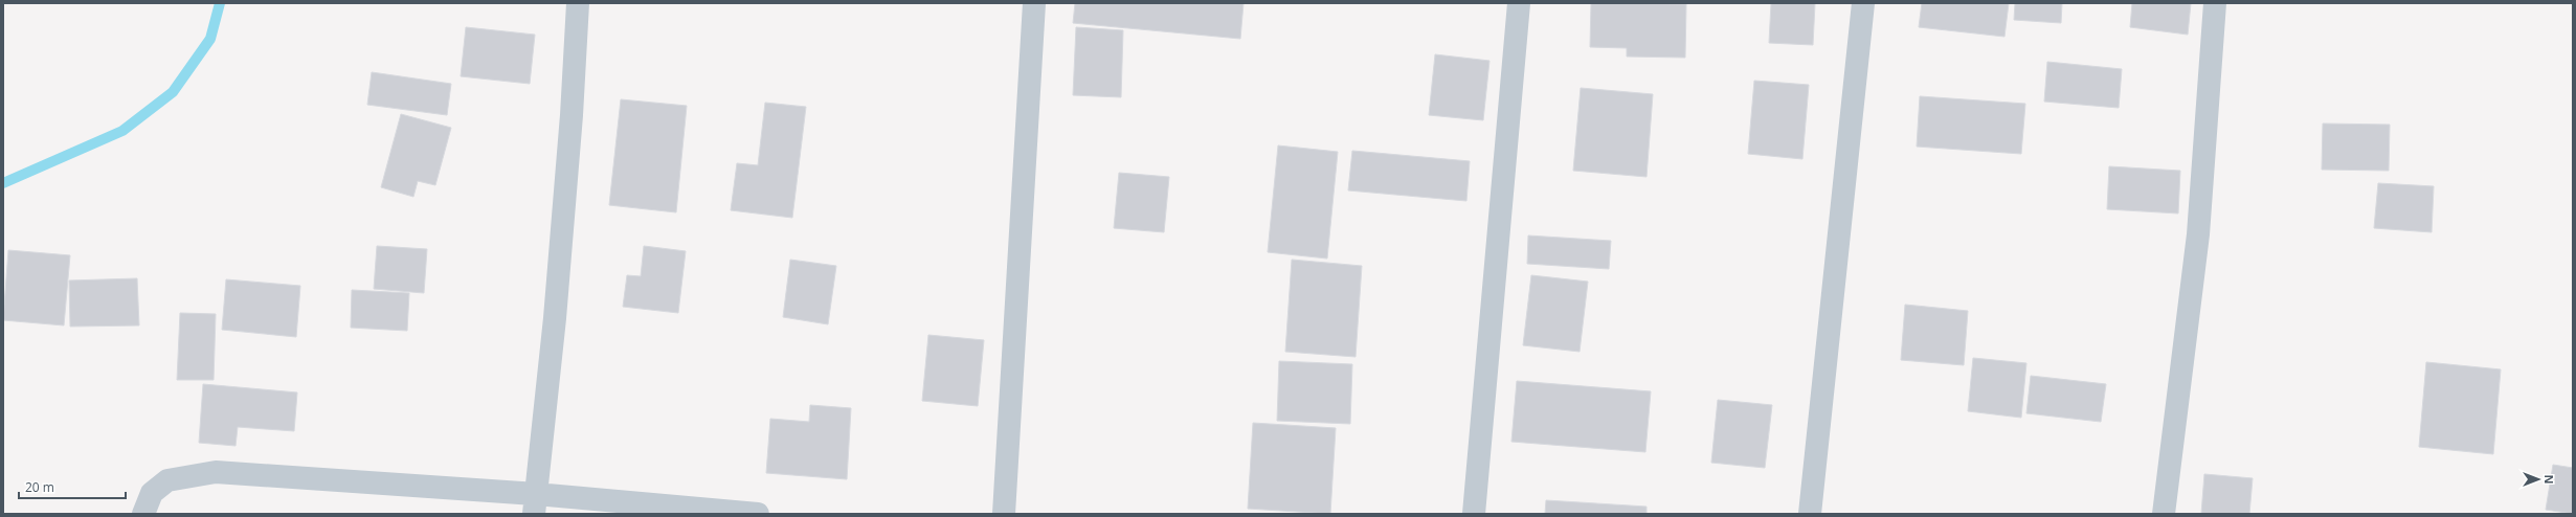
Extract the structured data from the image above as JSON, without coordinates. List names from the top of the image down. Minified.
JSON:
{"scale_bar":"20 m","north":"right"}
